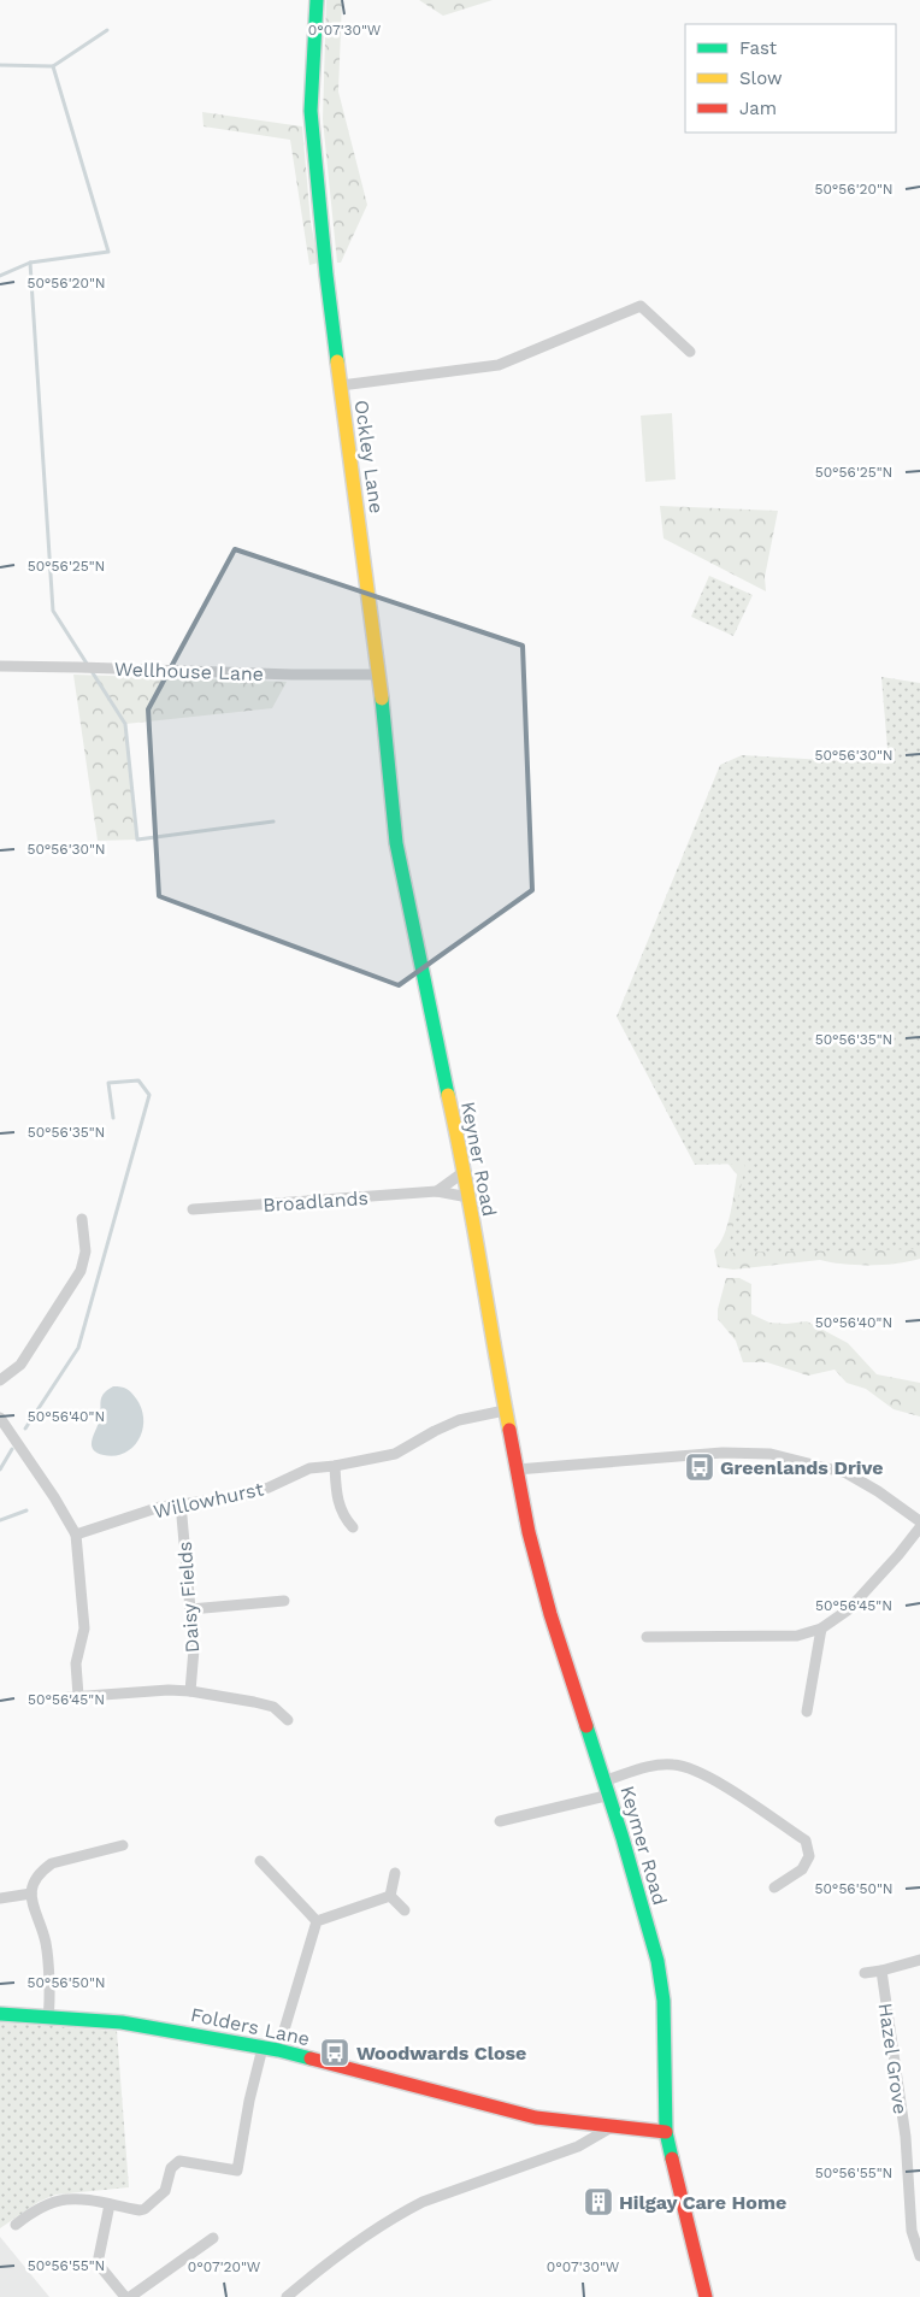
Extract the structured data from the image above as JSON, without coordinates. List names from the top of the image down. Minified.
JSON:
{"streets":{"street":["Ockley Lane","Wellhouse Lane","Keyner Road","Broadlands","Willowhurst","Daisy Fields","Keymer Road","Folders Lane","Hazel Grove"]},"crossings":[["Ockley Lane","Wellhouse Lane"],["Ockley Lane","Keyner Road"],["Keyner Road","Broadlands"],["Keyner Road","Willowhurst"],["Keyner Road","Keymer Road"],["Willowhurst","Daisy Fields"],["Willowhurst","Keymer Road"],["Keymer Road","Folders Lane"]],"places":{"bus stop":["Greenlands Drive","Woodwards Close"],"building":["Hilgay Care Home"]},"legend":["Fast","Slow","Jam"],"coordinates":["0°07'30\"W","50°56'20\"N","50°56'25\"N","50°56'30\"N","50°56'35\"N","50°56'40\"N","50°56'45\"N","50°56'50\"N","50°56'55\"N","0°07'20\"W"]}
